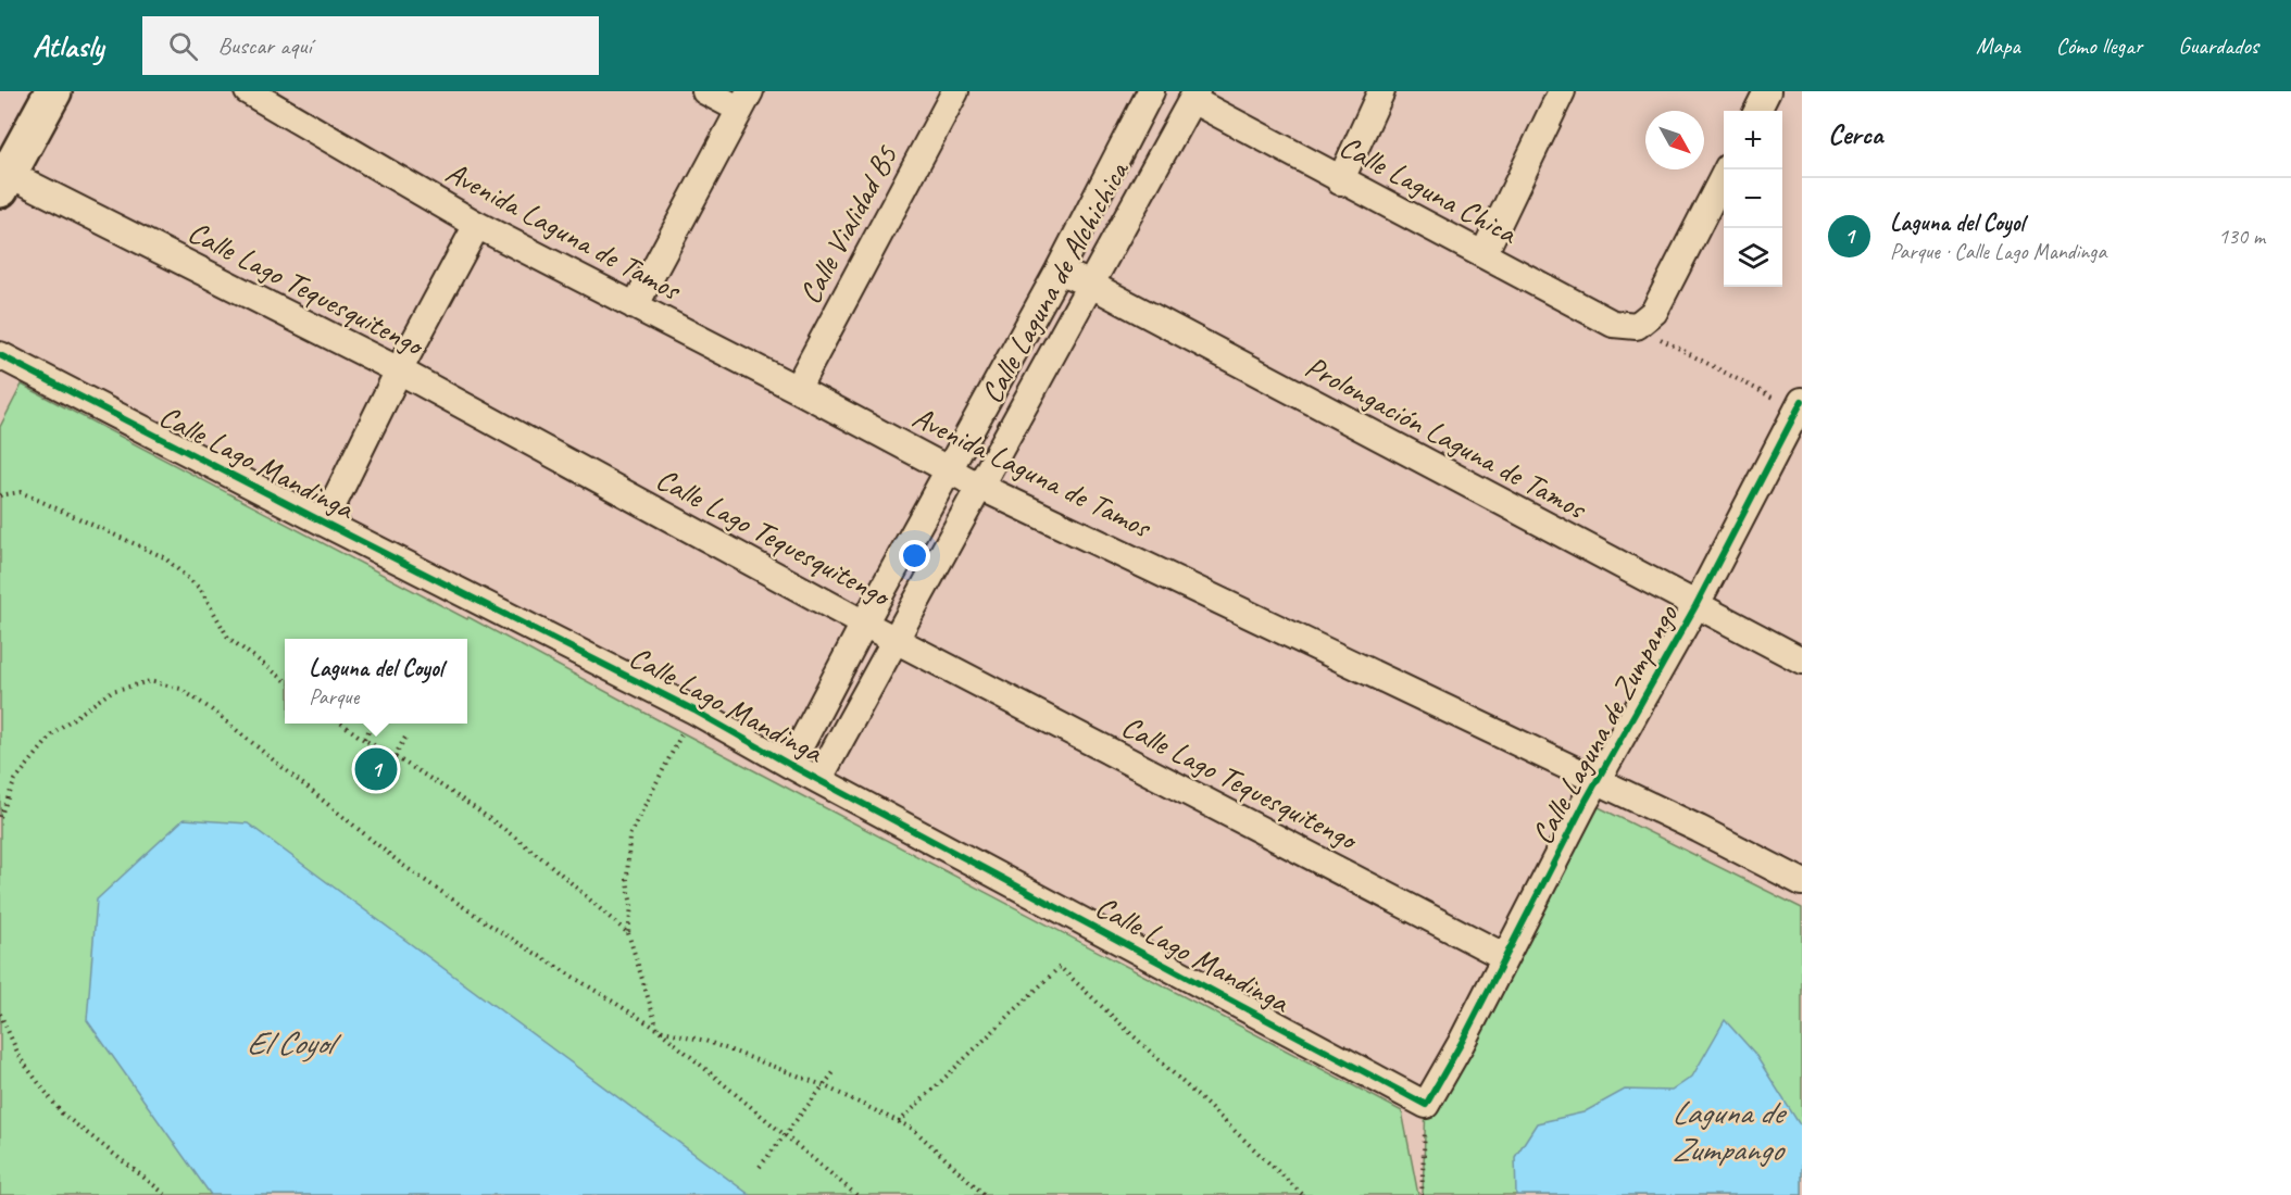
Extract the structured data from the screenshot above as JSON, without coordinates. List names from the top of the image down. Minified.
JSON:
{"streets":{"street":["Calle Laguna Chica","Calle Vialidad B5","Avenida Laguna de Tamos","Calle Laguna de Alchichica","Calle Lago Tequesquitengo","Prolongación Laguna de Tamos","Calle Lago Mandinga","Calle Laguna de Zumpango"]},"crossings":[["Calle Laguna Chica","Calle Laguna de Alchichica"],["Calle Vialidad B5","Avenida Laguna de Tamos"],["Avenida Laguna de Tamos","Calle Laguna de Alchichica"],["Avenida Laguna de Tamos","Calle Laguna de Zumpango"],["Calle Laguna de Alchichica","Calle Lago Tequesquitengo"],["Calle Laguna de Alchichica","Prolongación Laguna de Tamos"],["Calle Laguna de Alchichica","Calle Lago Mandinga"],["Calle Lago Tequesquitengo","Calle Laguna de Zumpango"],["Prolongación Laguna de Tamos","Calle Laguna de Zumpango"],["Calle Lago Mandinga","Calle Laguna de Zumpango"]],"water":["El Coyol","Laguna de Zumpango"],"north":"bottom right","page":{"header":"Atlasly","search":"Buscar aquí","nav":["Mapa","Cómo llegar","Guardados"],"heading":"Cerca","map_buttons":["+","−"],"list":[{"mark":"1","name":"Laguna del Coyol","note":"Parque · Calle Lago Mandinga","value":"130 m"}],"popup":["Laguna del Coyol","Parque"],"pins":"1"}}
